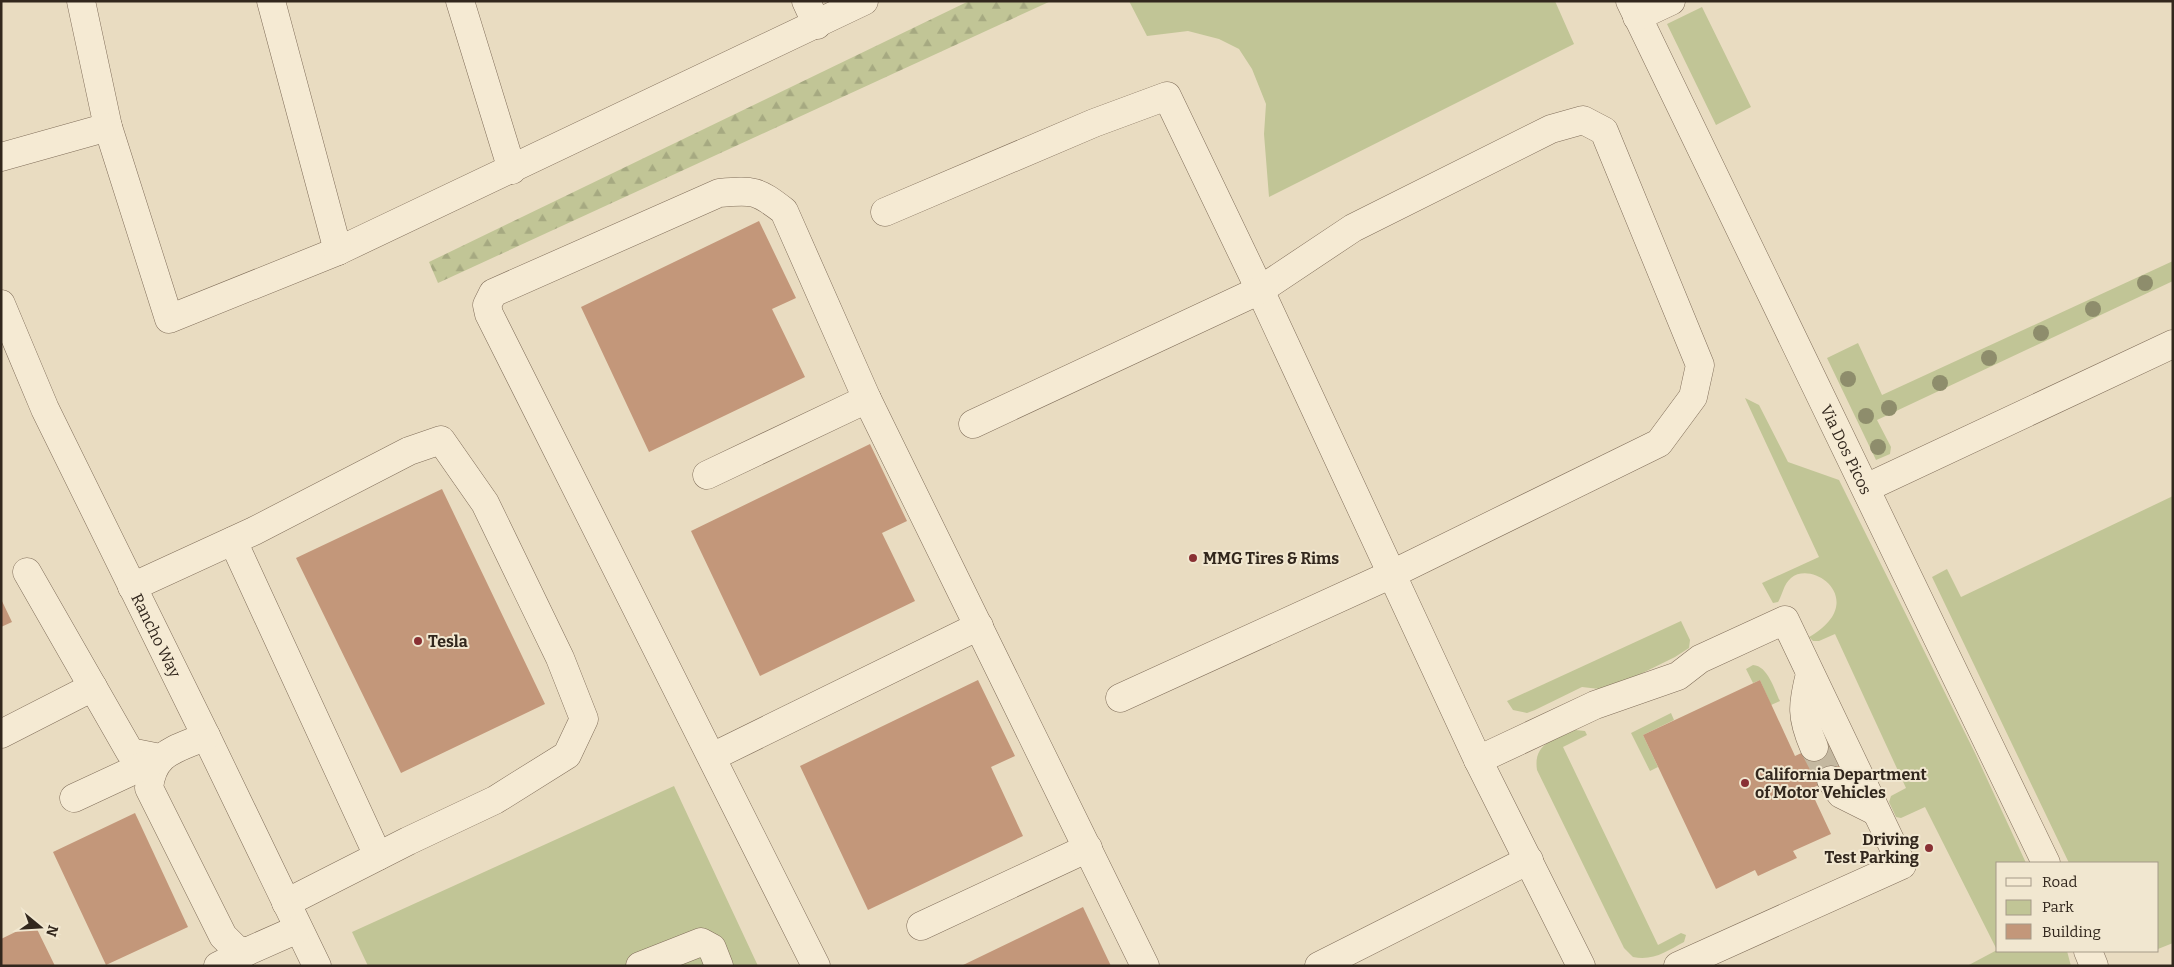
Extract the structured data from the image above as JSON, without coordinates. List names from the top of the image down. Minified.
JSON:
{"streets":{"street":["Via Dos Picos","Rancho Way"]},"places":["MMG Tires & Rims","Tesla","California Department of Motor Vehicles","Driving Test Parking"],"legend":["Road","Park","Building"],"north":"right"}
